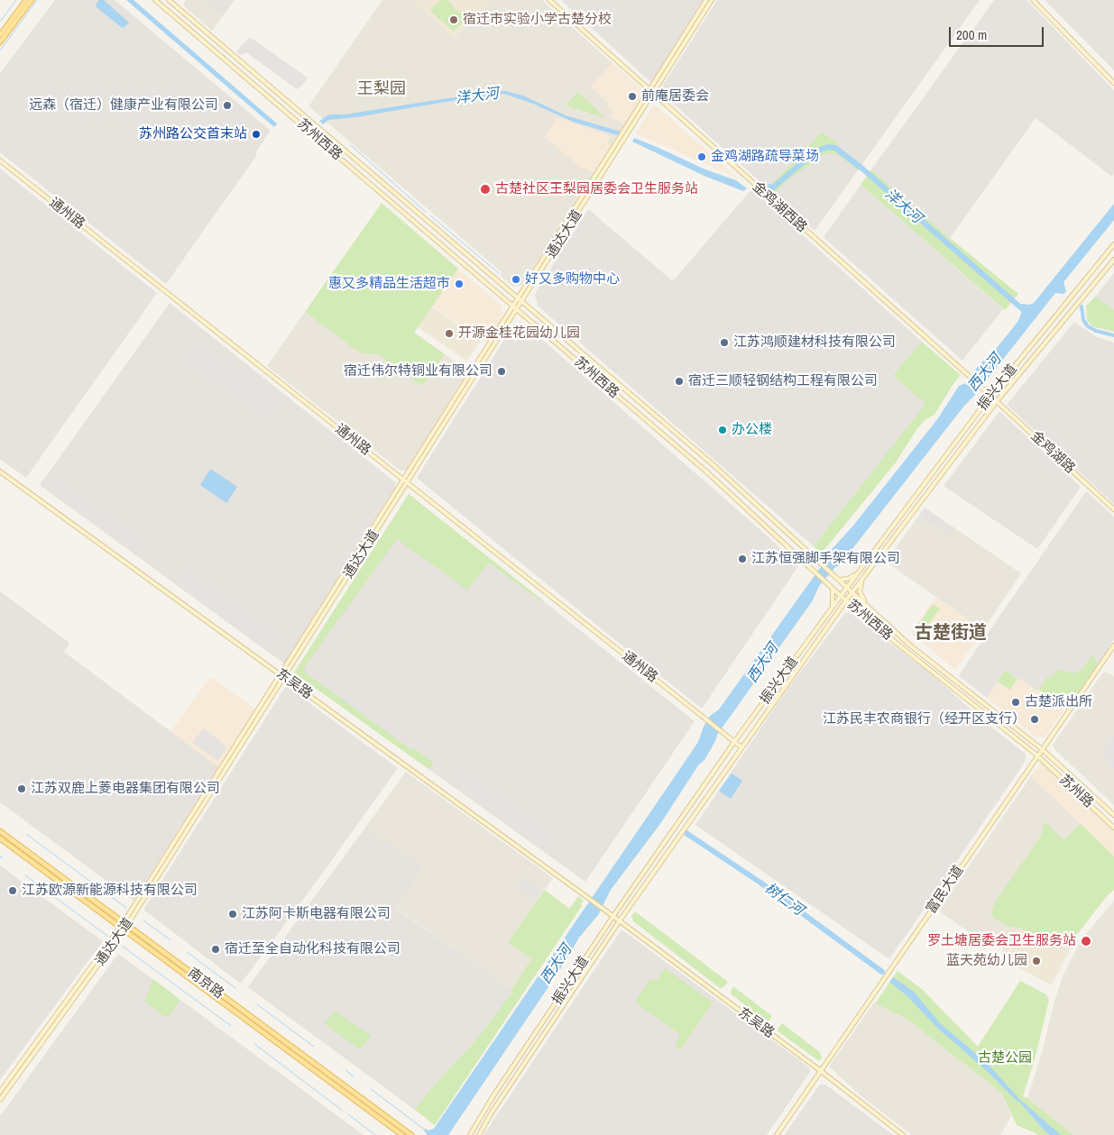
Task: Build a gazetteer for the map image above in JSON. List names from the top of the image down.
{
  "streets": {
    "main road": [
      "苏州西路",
      "金鸡湖西路",
      "通州路",
      "通达大道",
      "振兴大道",
      "金鸡湖路",
      "东吴路",
      "苏州路",
      "富民大道",
      "南京路"
    ]
  },
  "crossings": [
    ["苏州西路", "通达大道"],
    ["苏州西路", "振兴大道"],
    ["苏州西路", "苏州路"],
    ["苏州西路", "富民大道"],
    ["金鸡湖西路", "通达大道"],
    ["金鸡湖西路", "振兴大道"],
    ["金鸡湖西路", "金鸡湖路"],
    ["通州路", "通达大道"],
    ["通州路", "振兴大道"],
    ["通达大道", "东吴路"],
    ["通达大道", "南京路"],
    ["振兴大道", "金鸡湖路"],
    ["振兴大道", "东吴路"],
    ["东吴路", "富民大道"],
    ["苏州路", "富民大道"]
  ],
  "districts": ["王梨园", "古楚街道"],
  "water": ["洋大河", "西大河", "树仁河"],
  "parks": ["古楚公园"],
  "places": [
    "宿迁市实验小学古楚分校",
    "前庵居委会",
    "远森（宿迁）健康产业有限公司",
    "苏州路公交首末站",
    "金鸡湖路疏导菜场",
    "古楚社区王梨园居委会卫生服务站",
    "好又多购物中心",
    "惠又多精品生活超市",
    "开源金桂花园幼儿园",
    "江苏鸿顺建材科技有限公司",
    "宿迁伟尔特铜业有限公司",
    "宿迁三顺轻钢结构工程有限公司",
    "办公楼",
    "江苏恒强脚手架有限公司",
    "古楚派出所",
    "江苏民丰农商银行（经开区支行）",
    "江苏双鹿上菱电器集团有限公司",
    "江苏欧源新能源科技有限公司",
    "江苏阿卡斯电器有限公司",
    "罗土塘居委会卫生服务站",
    "宿迁至全自动化科技有限公司",
    "蓝天苑幼儿园"
  ],
  "scale_bar": "200 m"
}
